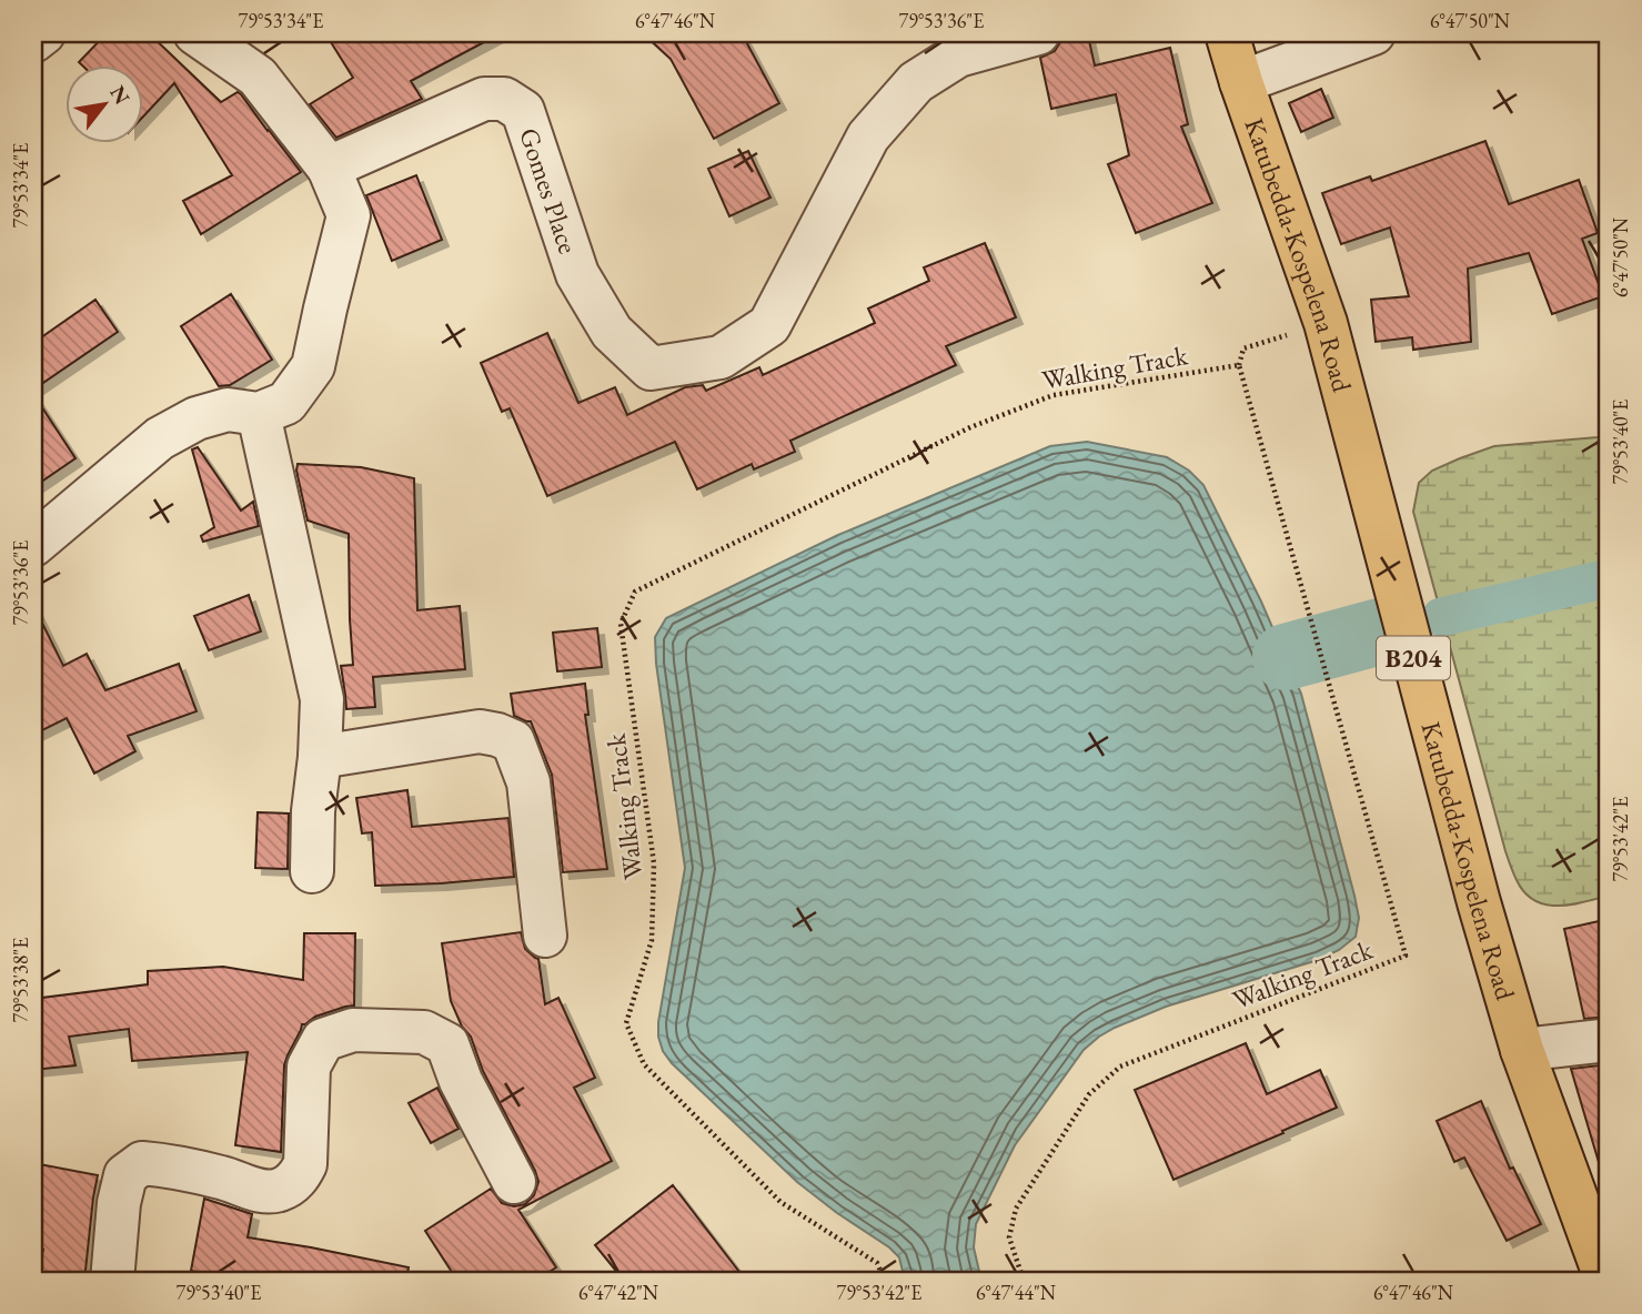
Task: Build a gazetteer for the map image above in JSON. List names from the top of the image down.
{
  "streets": {
    "main road": ["Katubedda-Kospelena Road", "B204"],
    "street": ["Gomes Place"],
    "path": ["Walking Track"]
  },
  "north": "top right",
  "coordinates": [
    "79°53'34\"E",
    "6°47'46\"N",
    "79°53'36\"E",
    "6°47'50\"N",
    "79°53'40\"E",
    "79°53'42\"E",
    "79°53'38\"E",
    "6°47'42\"N",
    "6°47'44\"N"
  ]
}
